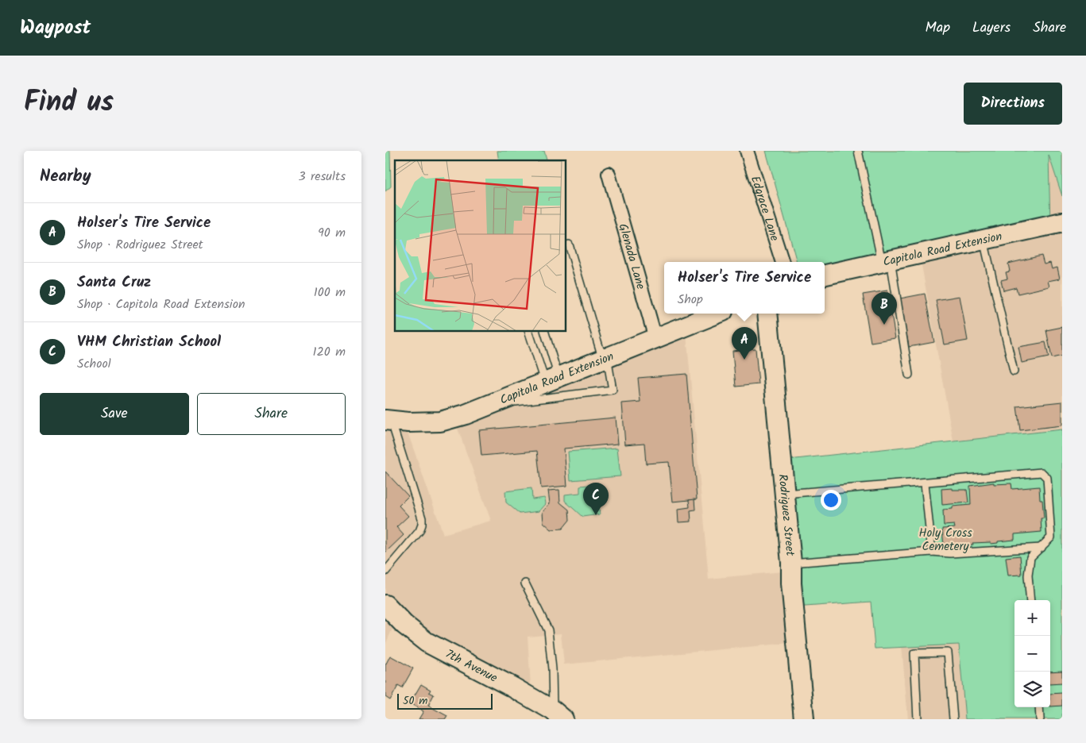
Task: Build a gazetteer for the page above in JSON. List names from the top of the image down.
{
  "streets": {
    "street": [
      "Edgrace Lane",
      "Capitola Road Extension",
      "Glenada Lane",
      "Rodriguez Street",
      "7th Avenue"
    ]
  },
  "crossings": [
    ["Capitola Road Extension", "Glenada Lane"]
  ],
  "parks": ["Holy Cross Cemetery"],
  "scale_bar": "50 m",
  "page": {
    "header": "Waypost",
    "nav": ["Map", "Layers", "Share"],
    "title": "Find us",
    "buttons": [
      "Directions",
      ["Save", "Share"]
    ],
    "heading": ["Nearby", "3 results"],
    "list": [
      {
        "mark": "A",
        "name": "Holser's Tire Service",
        "note": "Shop · Rodriguez Street",
        "value": "90 m"
      },
      {
        "mark": "B",
        "name": "Santa Cruz",
        "note": "Shop · Capitola Road Extension",
        "value": "100 m"
      },
      {
        "mark": "C",
        "name": "VHM Christian School",
        "note": "School",
        "value": "120 m"
      }
    ],
    "popup": ["Holser's Tire Service", "Shop"],
    "pins": ["B", "A", "C"],
    "map_buttons": ["+", "−"],
    "scale": "50 m"
  }
}
